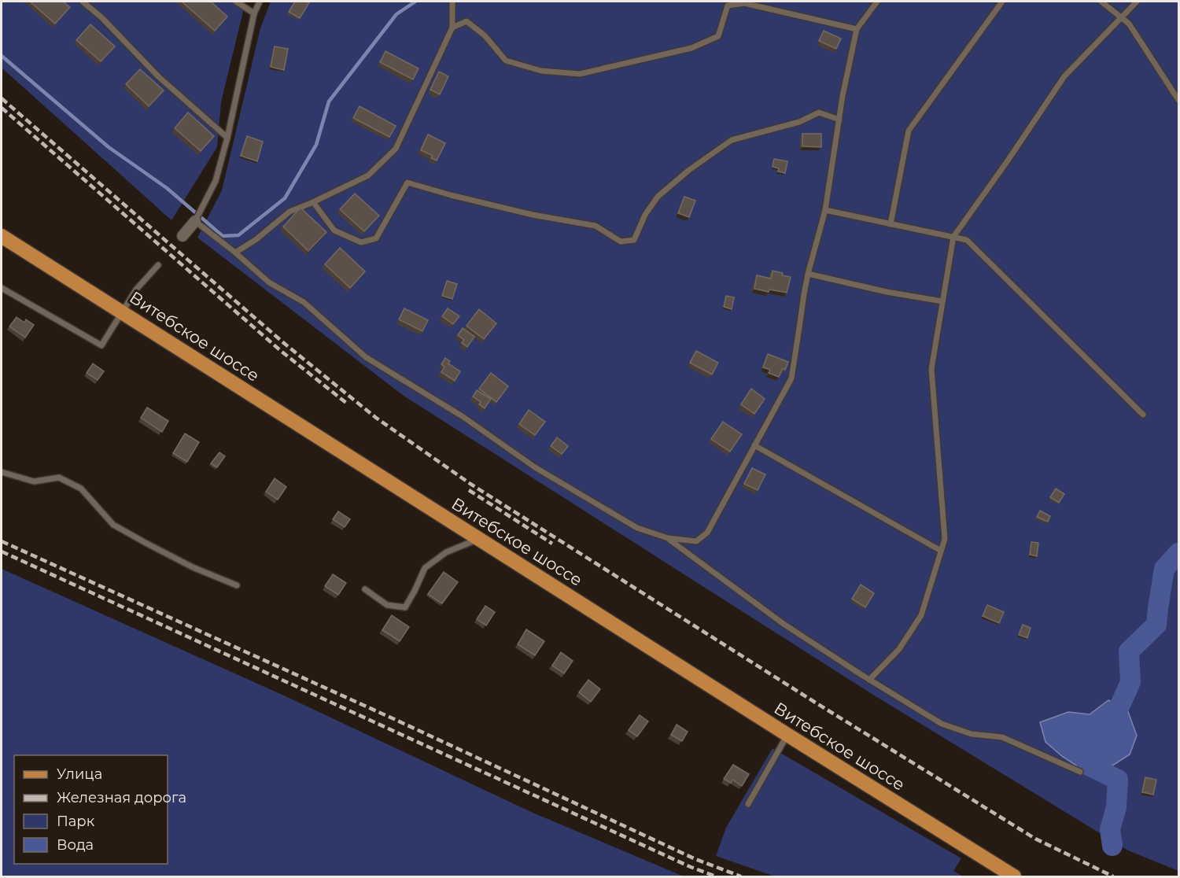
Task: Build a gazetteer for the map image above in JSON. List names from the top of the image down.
{
  "streets": {
    "main road": ["Витебское шоссе"]
  },
  "legend": [
    "Улица",
    "Железная дорога",
    "Парк",
    "Вода"
  ]
}
